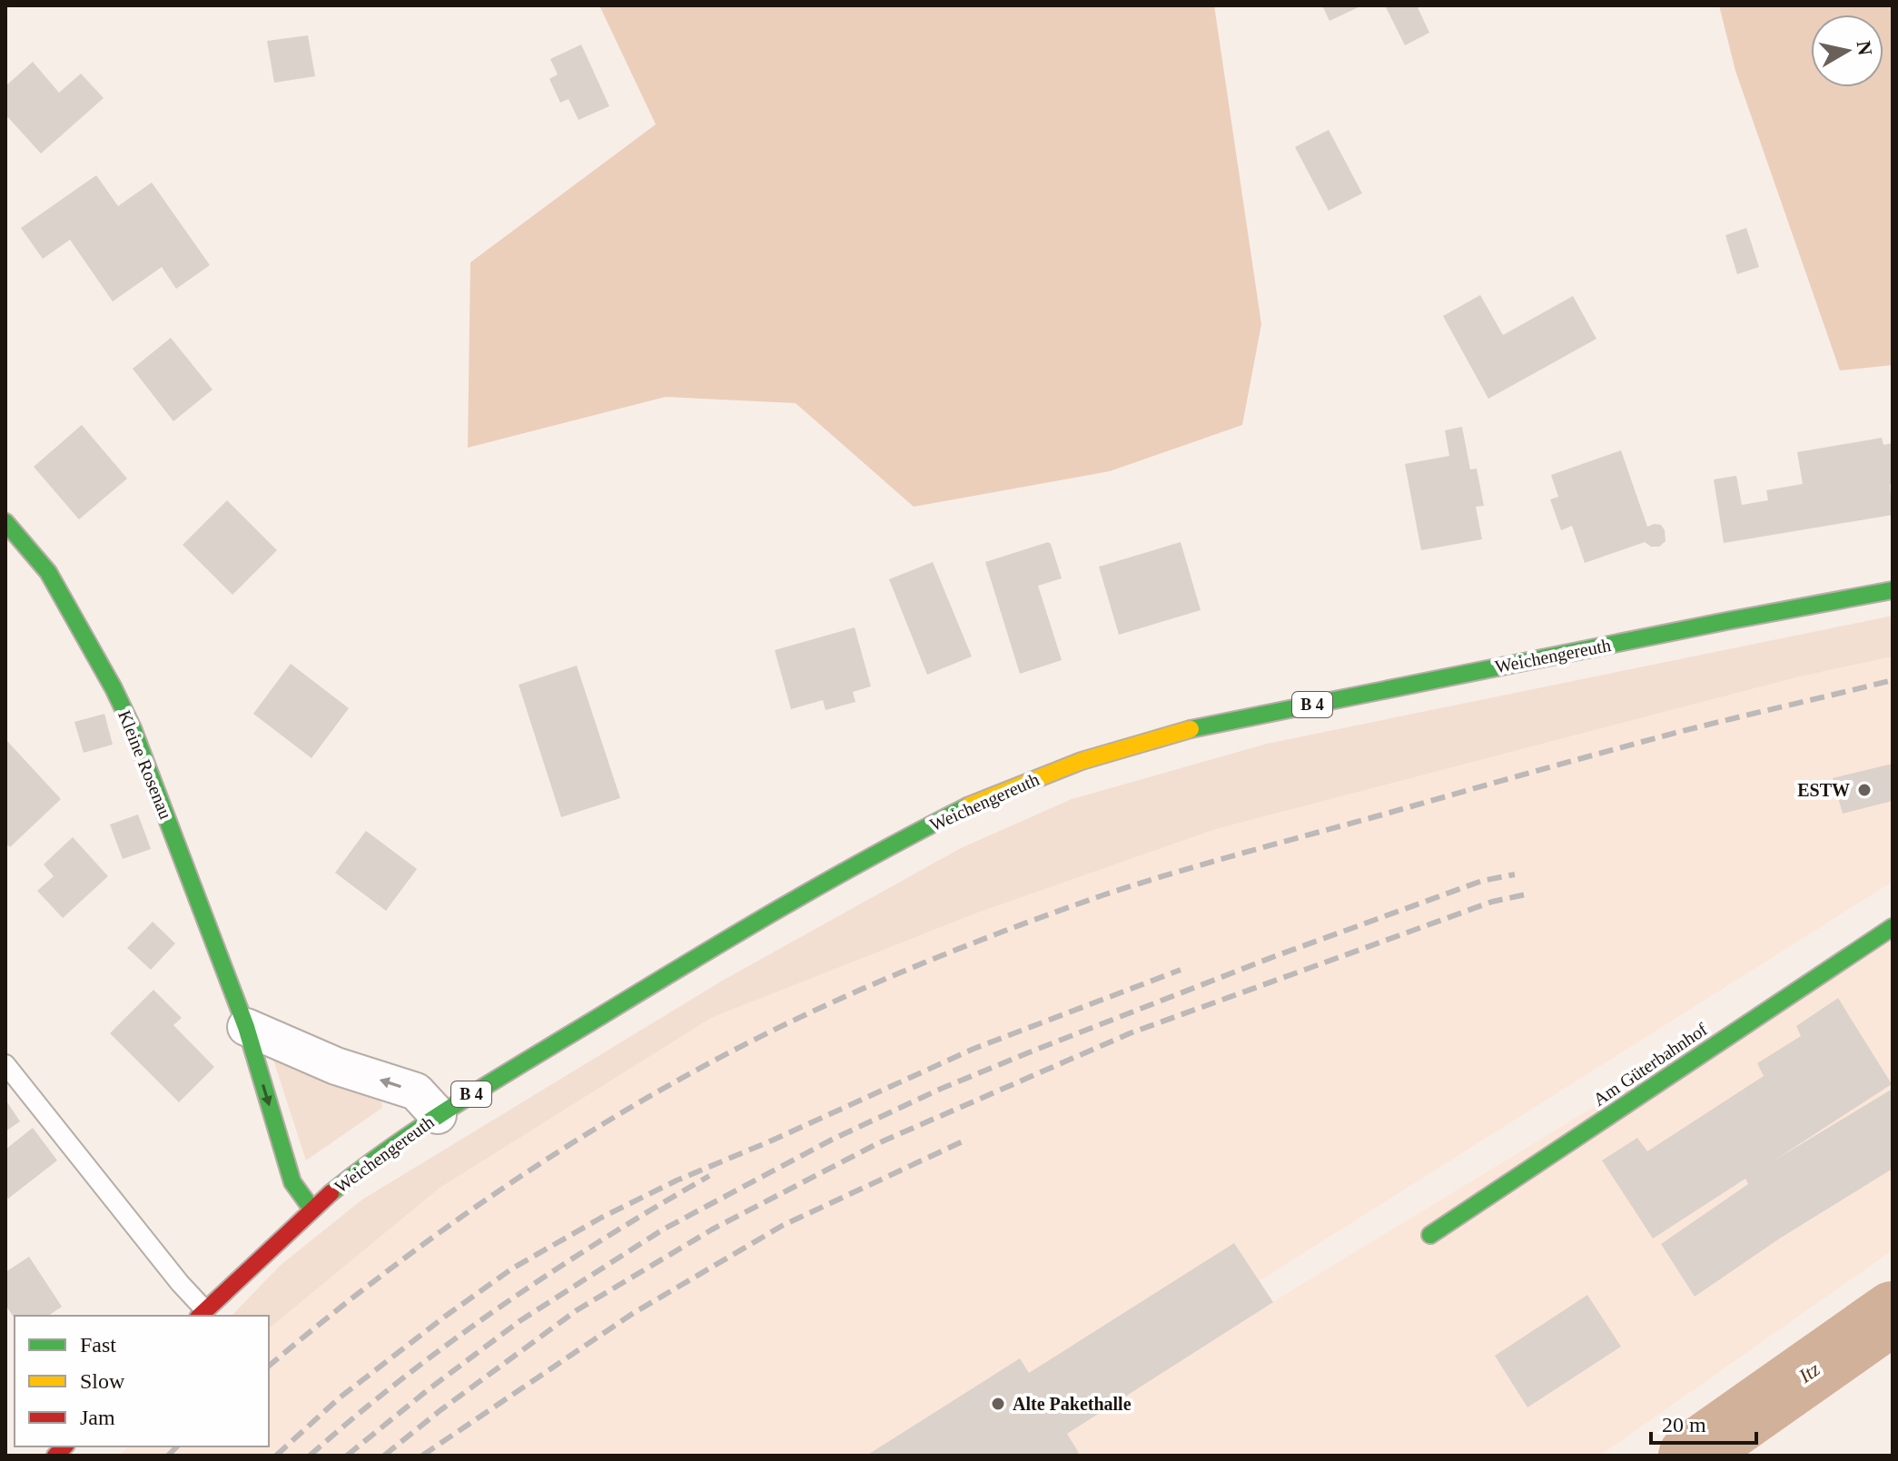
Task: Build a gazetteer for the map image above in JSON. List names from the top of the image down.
{
  "streets": {
    "main road": [
      "Weichengereuth",
      "B 4",
      "Kleine Rosenau",
      "Am Güterbahnhof"
    ]
  },
  "crossings": [
    ["Weichengereuth", "Kleine Rosenau"]
  ],
  "water": ["Itz"],
  "places": ["ESTW", "Alte Pakethalle"],
  "legend": ["Fast", "Slow", "Jam"],
  "scale_bar": "20 m",
  "north": "right"
}
